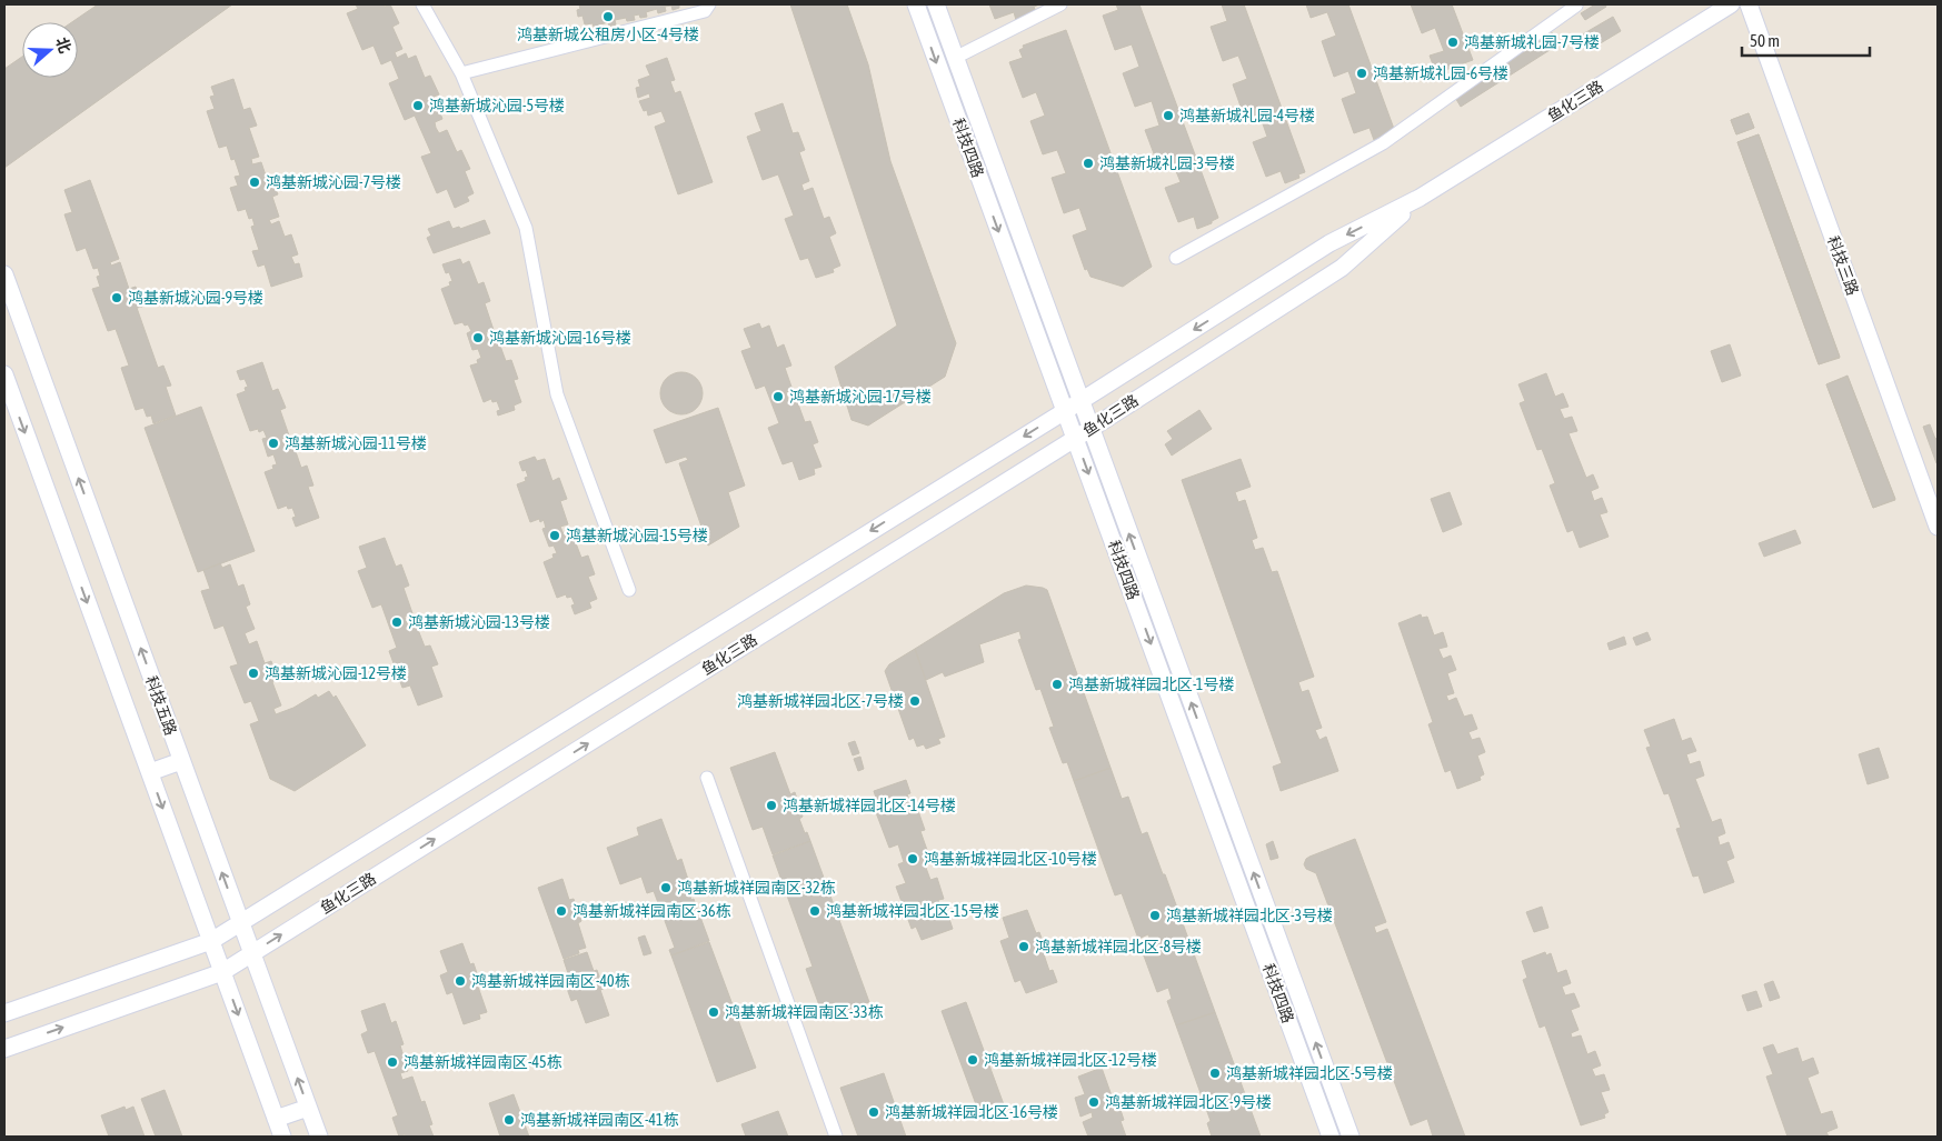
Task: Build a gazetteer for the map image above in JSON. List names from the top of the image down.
{
  "streets": {
    "street": [
      "鱼化三路",
      "科技四路",
      "科技三路",
      "科技五路"
    ]
  },
  "crossings": [
    ["鱼化三路", "科技四路"],
    ["鱼化三路", "科技五路"]
  ],
  "places": [
    "鸿基新城公租房小区-4号楼",
    "鸿基新城礼园-7号楼",
    "鸿基新城礼园-6号楼",
    "鸿基新城沁园-5号楼",
    "鸿基新城礼园-4号楼",
    "鸿基新城礼园-3号楼",
    "鸿基新城沁园-7号楼",
    "鸿基新城沁园-9号楼",
    "鸿基新城沁园-16号楼",
    "鸿基新城沁园-17号楼",
    "鸿基新城沁园-11号楼",
    "鸿基新城沁园-15号楼",
    "鸿基新城沁园-13号楼",
    "鸿基新城沁园-12号楼",
    "鸿基新城祥园北区-1号楼",
    "鸿基新城祥园北区-7号楼",
    "鸿基新城祥园北区-14号楼",
    "鸿基新城祥园北区-10号楼",
    "鸿基新城祥园南区-32栋",
    "鸿基新城祥园南区-36栋",
    "鸿基新城祥园北区-15号楼",
    "鸿基新城祥园北区-3号楼",
    "鸿基新城祥园北区-8号楼",
    "鸿基新城祥园南区-40栋",
    "鸿基新城祥园南区-33栋",
    "鸿基新城祥园北区-12号楼",
    "鸿基新城祥园南区-45栋",
    "鸿基新城祥园北区-5号楼",
    "鸿基新城祥园北区-9号楼",
    "鸿基新城祥园北区-16号楼",
    "鸿基新城祥园南区-41栋"
  ],
  "scale_bar": "50 m",
  "north": "right"
}
